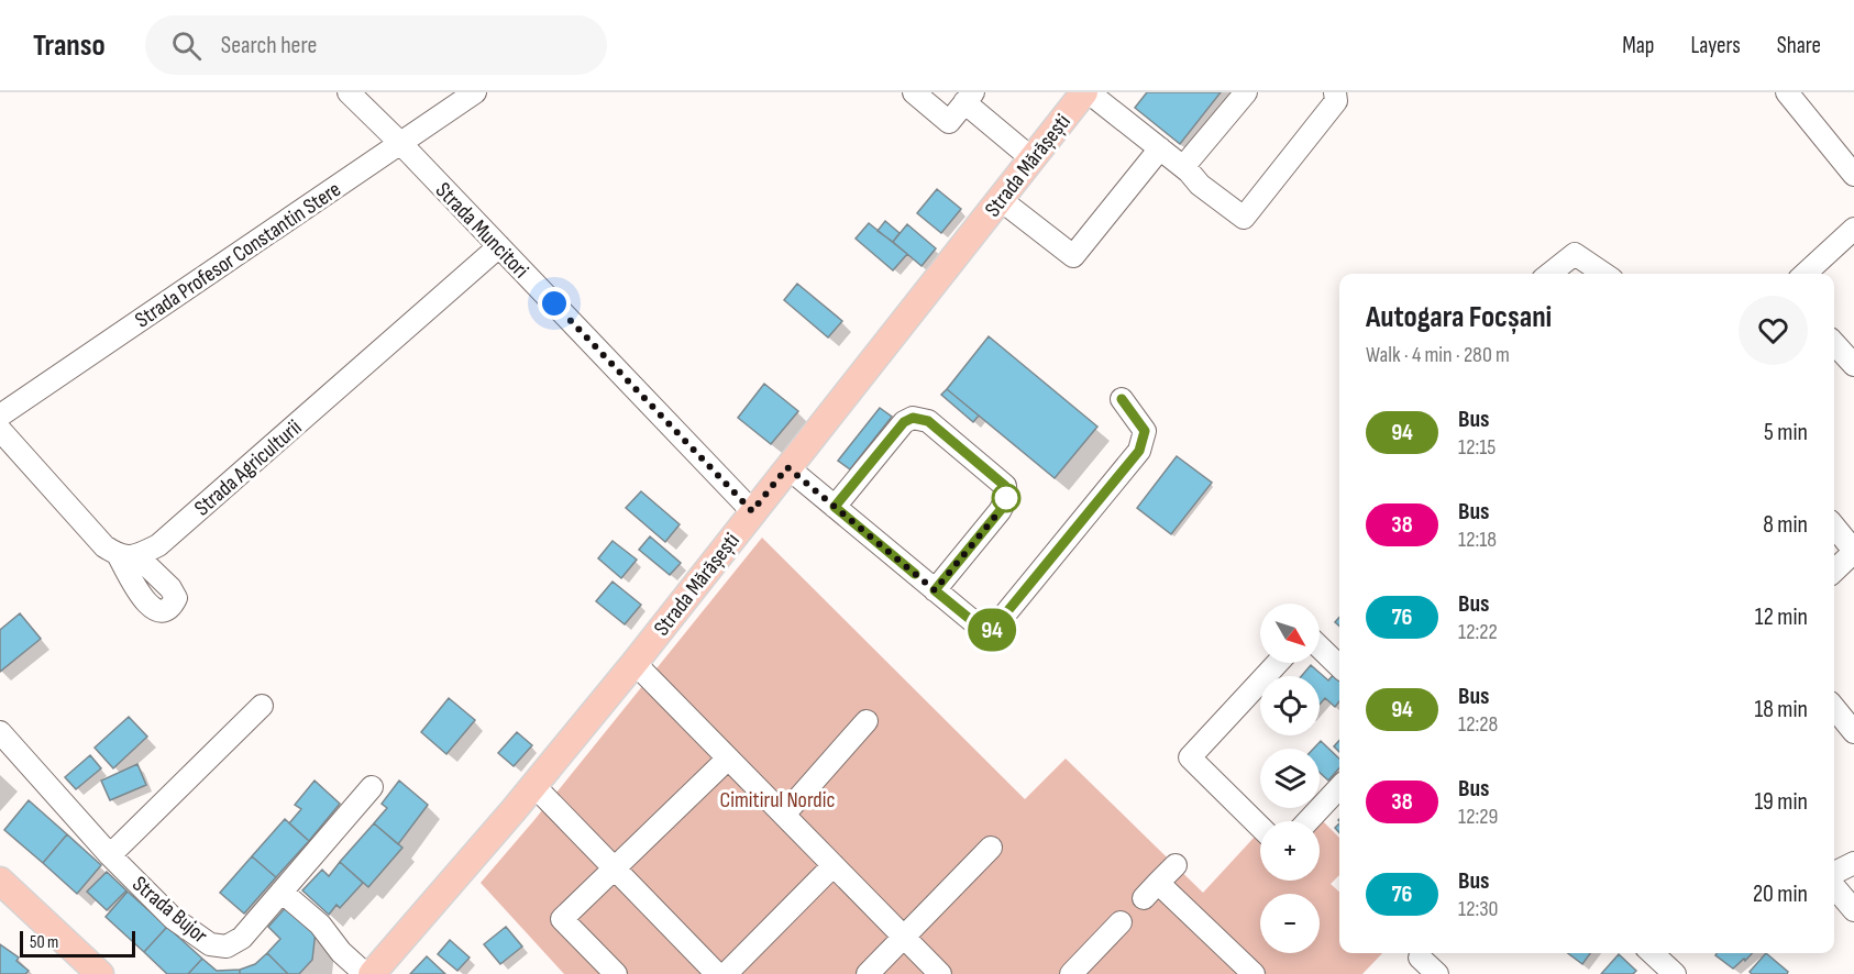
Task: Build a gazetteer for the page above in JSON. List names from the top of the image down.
{
  "streets": {
    "main road": ["Strada Mărășești"],
    "street": [
      "Strada Muncitori",
      "Strada Profesor Constantin Stere",
      "Strada Agriculturii",
      "Strada Bujor"
    ]
  },
  "crossings": [
    ["Strada Mărășești", "Strada Muncitori"],
    ["Strada Muncitori", "Strada Profesor Constantin Stere"],
    ["Strada Muncitori", "Strada Agriculturii"]
  ],
  "parks": ["Cimitirul Nordic"],
  "lines": ["bus line 94"],
  "scale_bar": "50 m",
  "north": "bottom right",
  "page": {
    "header": "Transo",
    "search": "Search here",
    "nav": ["Map", "Layers", "Share"],
    "on_map": "94",
    "heading": ["Autogara Focșani", "Walk · 4 min · 280 m"],
    "list": [
      {
        "mark": "94",
        "name": "Bus",
        "note": "12:15",
        "value": "5 min"
      },
      {
        "mark": "38",
        "name": "Bus",
        "note": "12:18",
        "value": "8 min"
      },
      {
        "mark": "76",
        "name": "Bus",
        "note": "12:22",
        "value": "12 min"
      },
      {
        "mark": "94",
        "name": "Bus",
        "note": "12:28",
        "value": "18 min"
      },
      {
        "mark": "38",
        "name": "Bus",
        "note": "12:29",
        "value": "19 min"
      },
      {
        "mark": "76",
        "name": "Bus",
        "note": "12:30",
        "value": "20 min"
      }
    ],
    "map_buttons": ["+", "−"],
    "scale": "50 m"
  }
}
